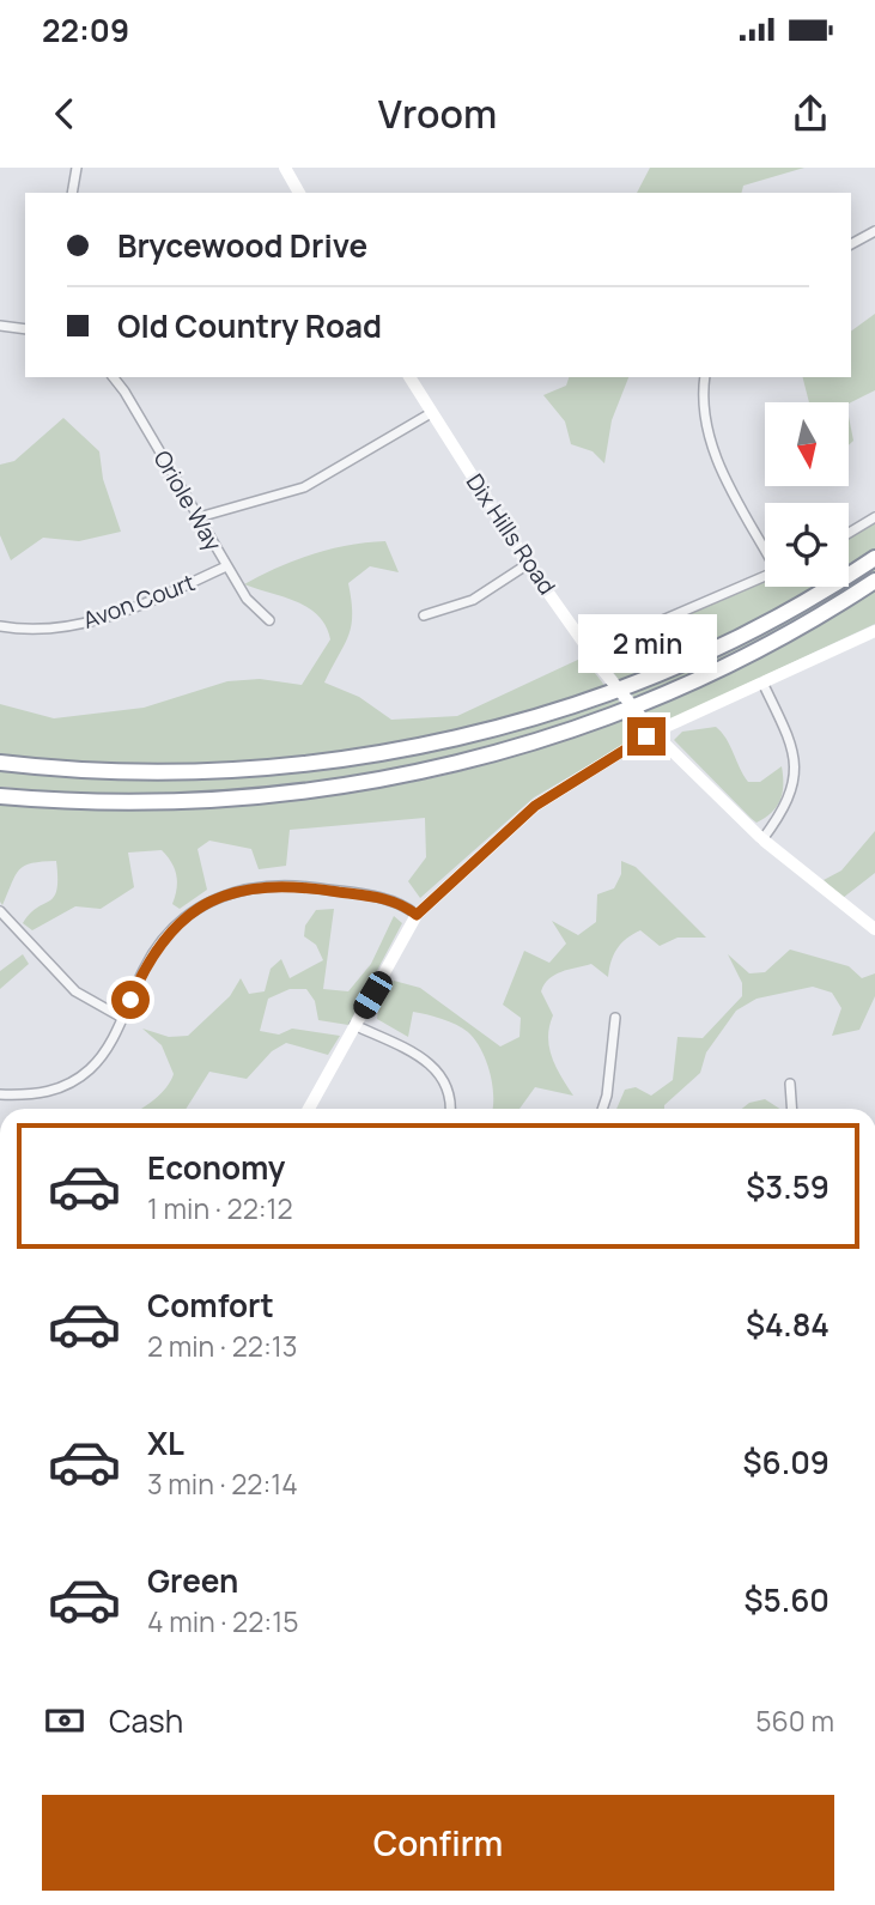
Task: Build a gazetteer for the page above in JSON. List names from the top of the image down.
{
  "streets": {
    "street": ["Oriole Way", "Dix Hills Road", "Avon Court"]
  },
  "crossings": [
    ["Oriole Way", "Avon Court"]
  ],
  "north": "bottom",
  "page": {
    "status": "22:09",
    "header": "Vroom",
    "banner": ["Brycewood Drive", "Old Country Road"],
    "bubble": "2 min",
    "list": [
      {
        "name": "Economy",
        "note": "1 min · 22:12",
        "value": "$3.59"
      },
      {
        "name": "Comfort",
        "note": "2 min · 22:13",
        "value": "$4.84"
      },
      {
        "name": "XL",
        "note": "3 min · 22:14",
        "value": "$6.09"
      },
      {
        "name": "Green",
        "note": "4 min · 22:15",
        "value": "$5.60"
      }
    ],
    "pay": ["Cash", "560 m"],
    "buttons": "Confirm"
  }
}
